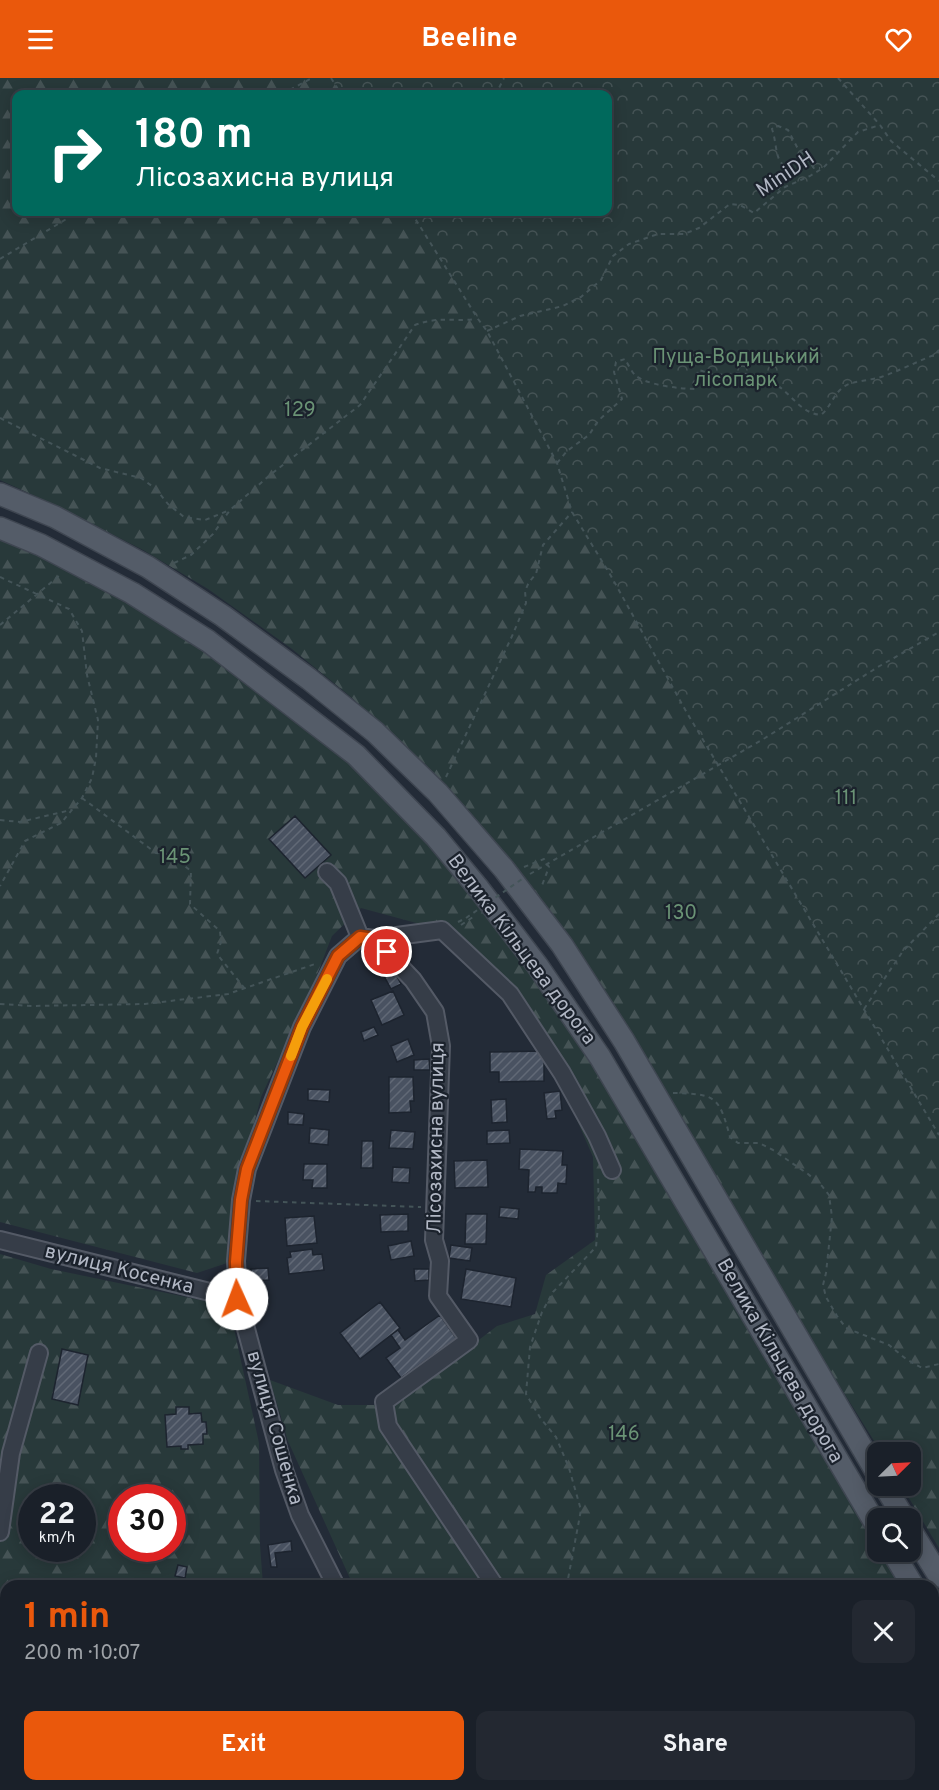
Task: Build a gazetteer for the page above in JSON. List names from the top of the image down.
{
  "streets": {
    "main road": ["Велика Кільцева дорога"],
    "street": ["Лісозахисна вулиця", "вулиця Косенка", "вулиця Сошенка"],
    "path": ["MiniDH"]
  },
  "crossings": [
    ["вулиця Косенка", "вулиця Сошенка"]
  ],
  "parks": [
    "Пуща-Водицький лісопарк",
    "129",
    "111",
    "145",
    "130",
    "146"
  ],
  "north": "top right",
  "page": {
    "header": "Beeline",
    "turn": ["180 m", "Лісозахисна вулиця"],
    "speed": "22 km/h",
    "limit": "30",
    "heading": ["1 min", "200 m · 10:07"],
    "buttons": ["Exit", "Share"]
  }
}
